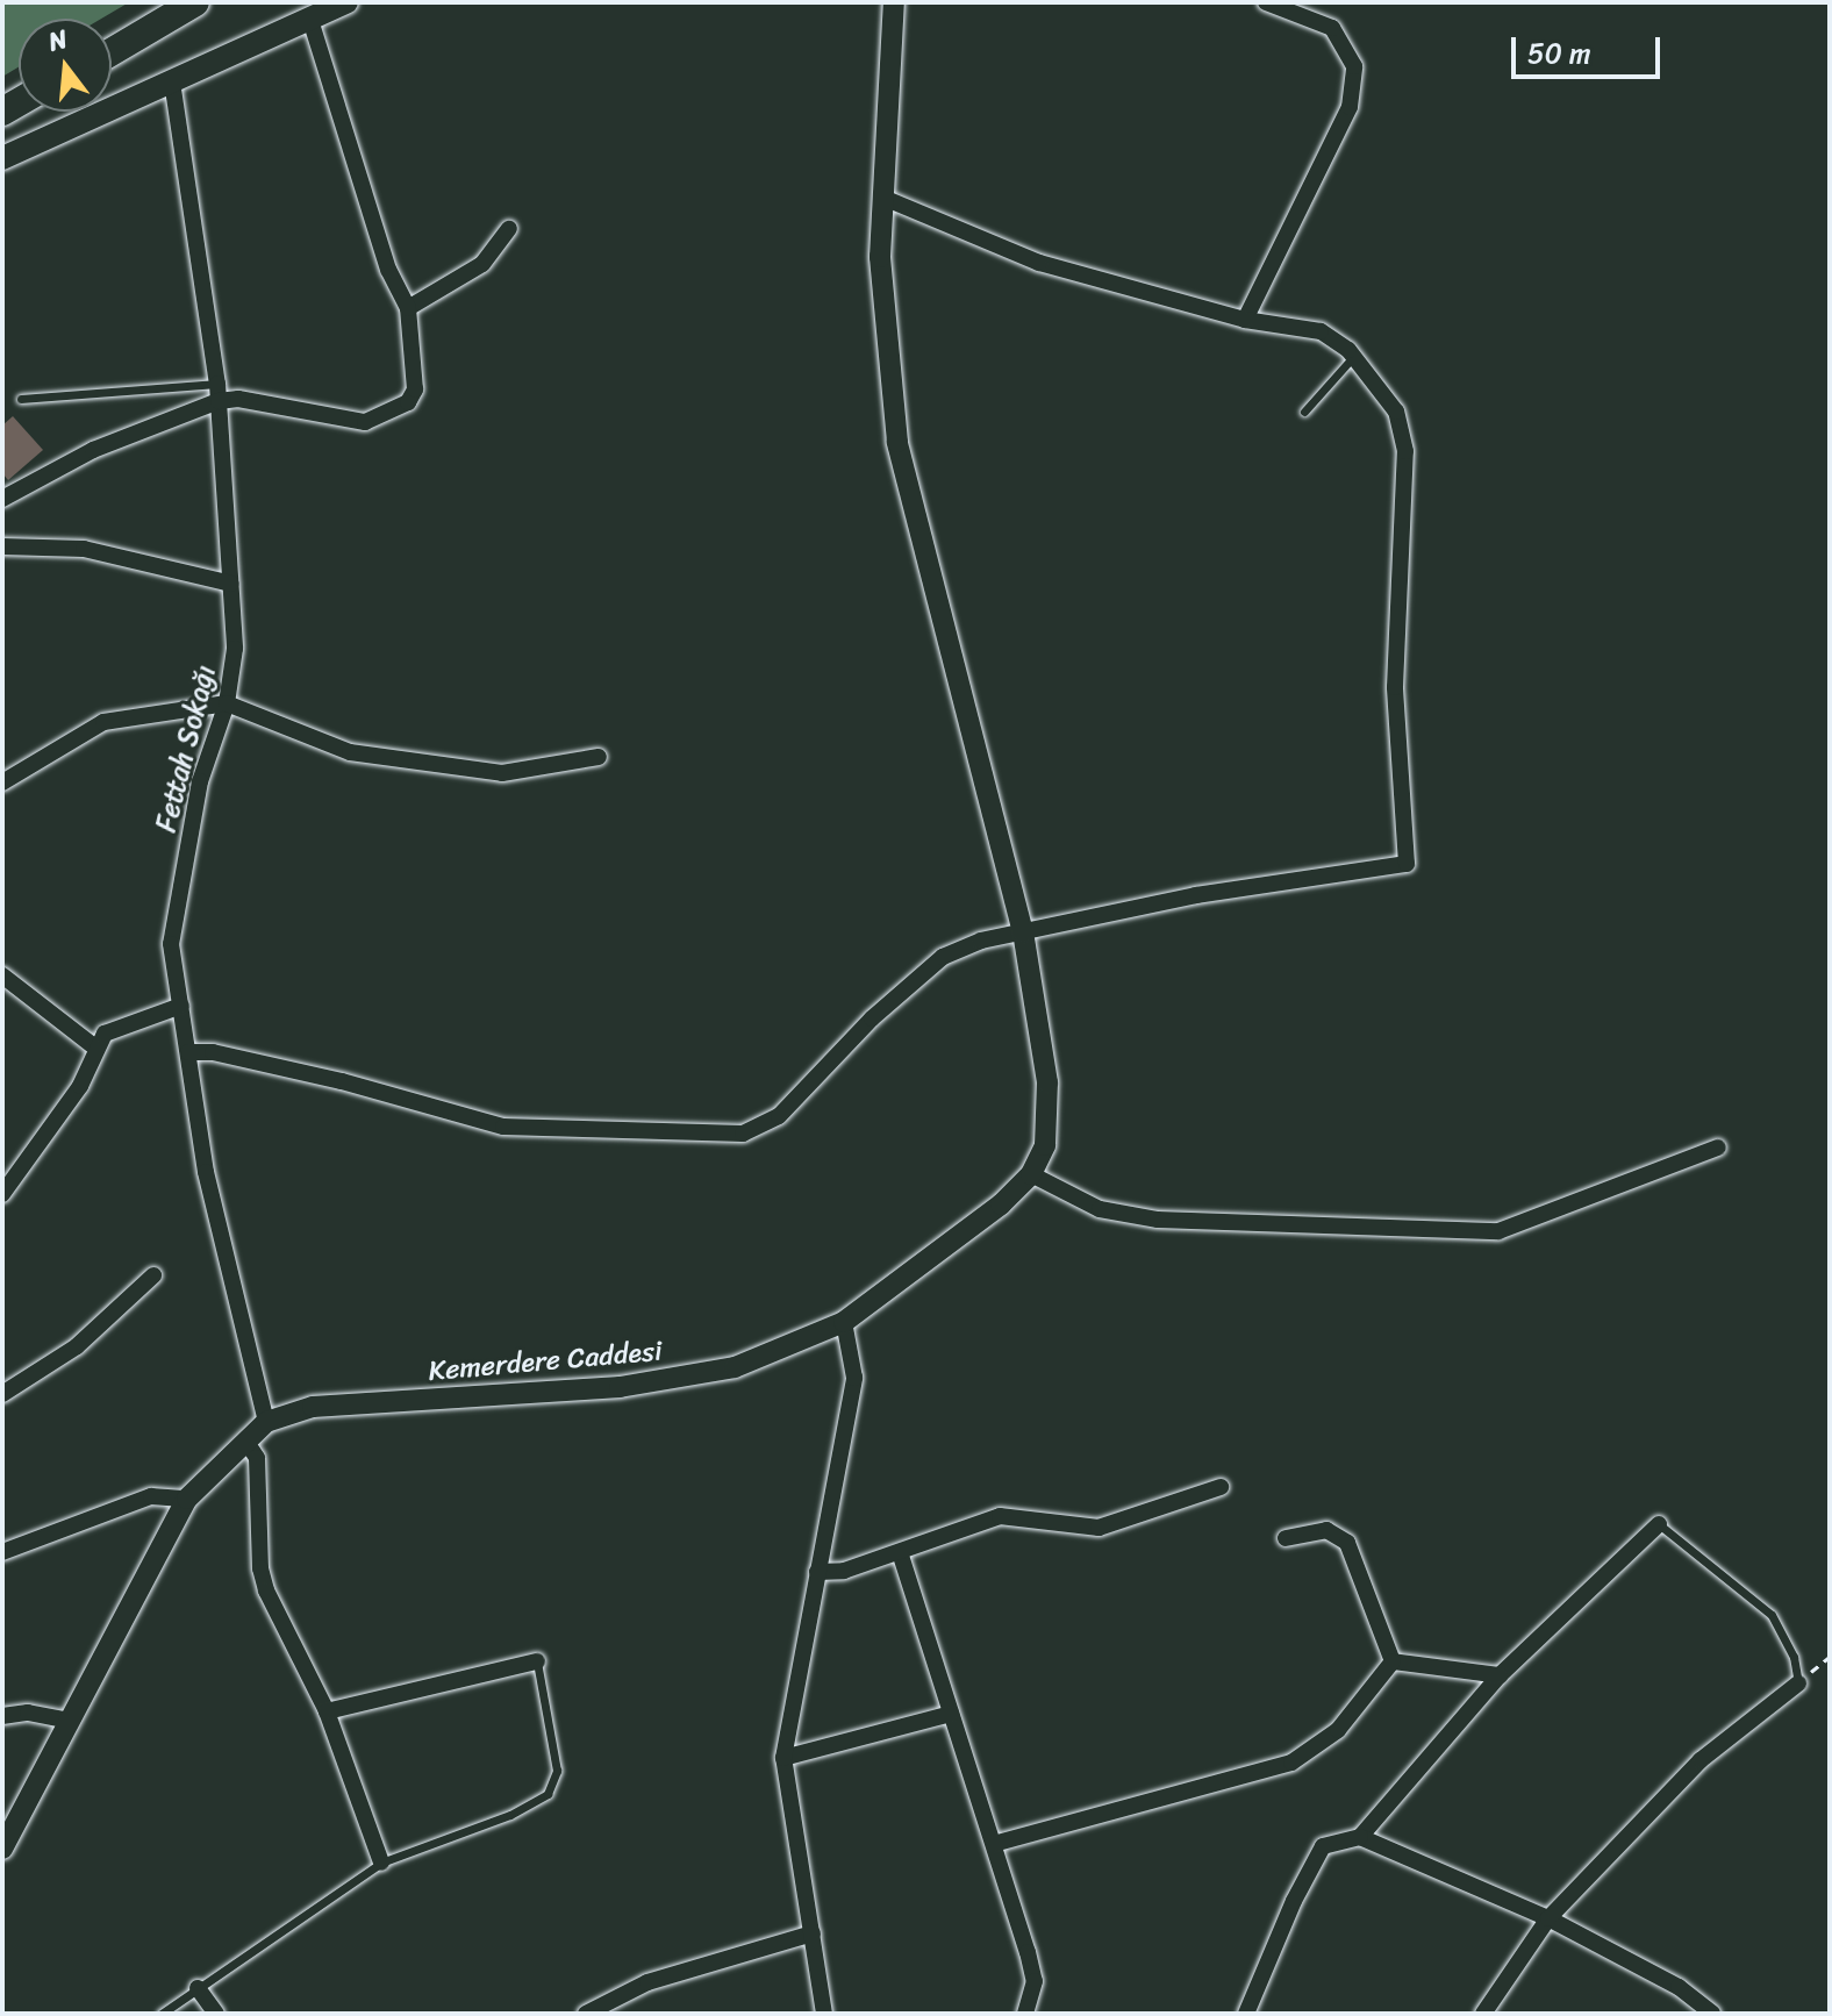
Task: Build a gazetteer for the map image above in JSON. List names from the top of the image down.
{
  "streets": {
    "street": ["Fettah Sokağı", "Kemerdere Caddesi"]
  },
  "crossings": [
    ["Fettah Sokağı", "Kemerdere Caddesi"]
  ],
  "scale_bar": "50 m",
  "north": "top"
}
